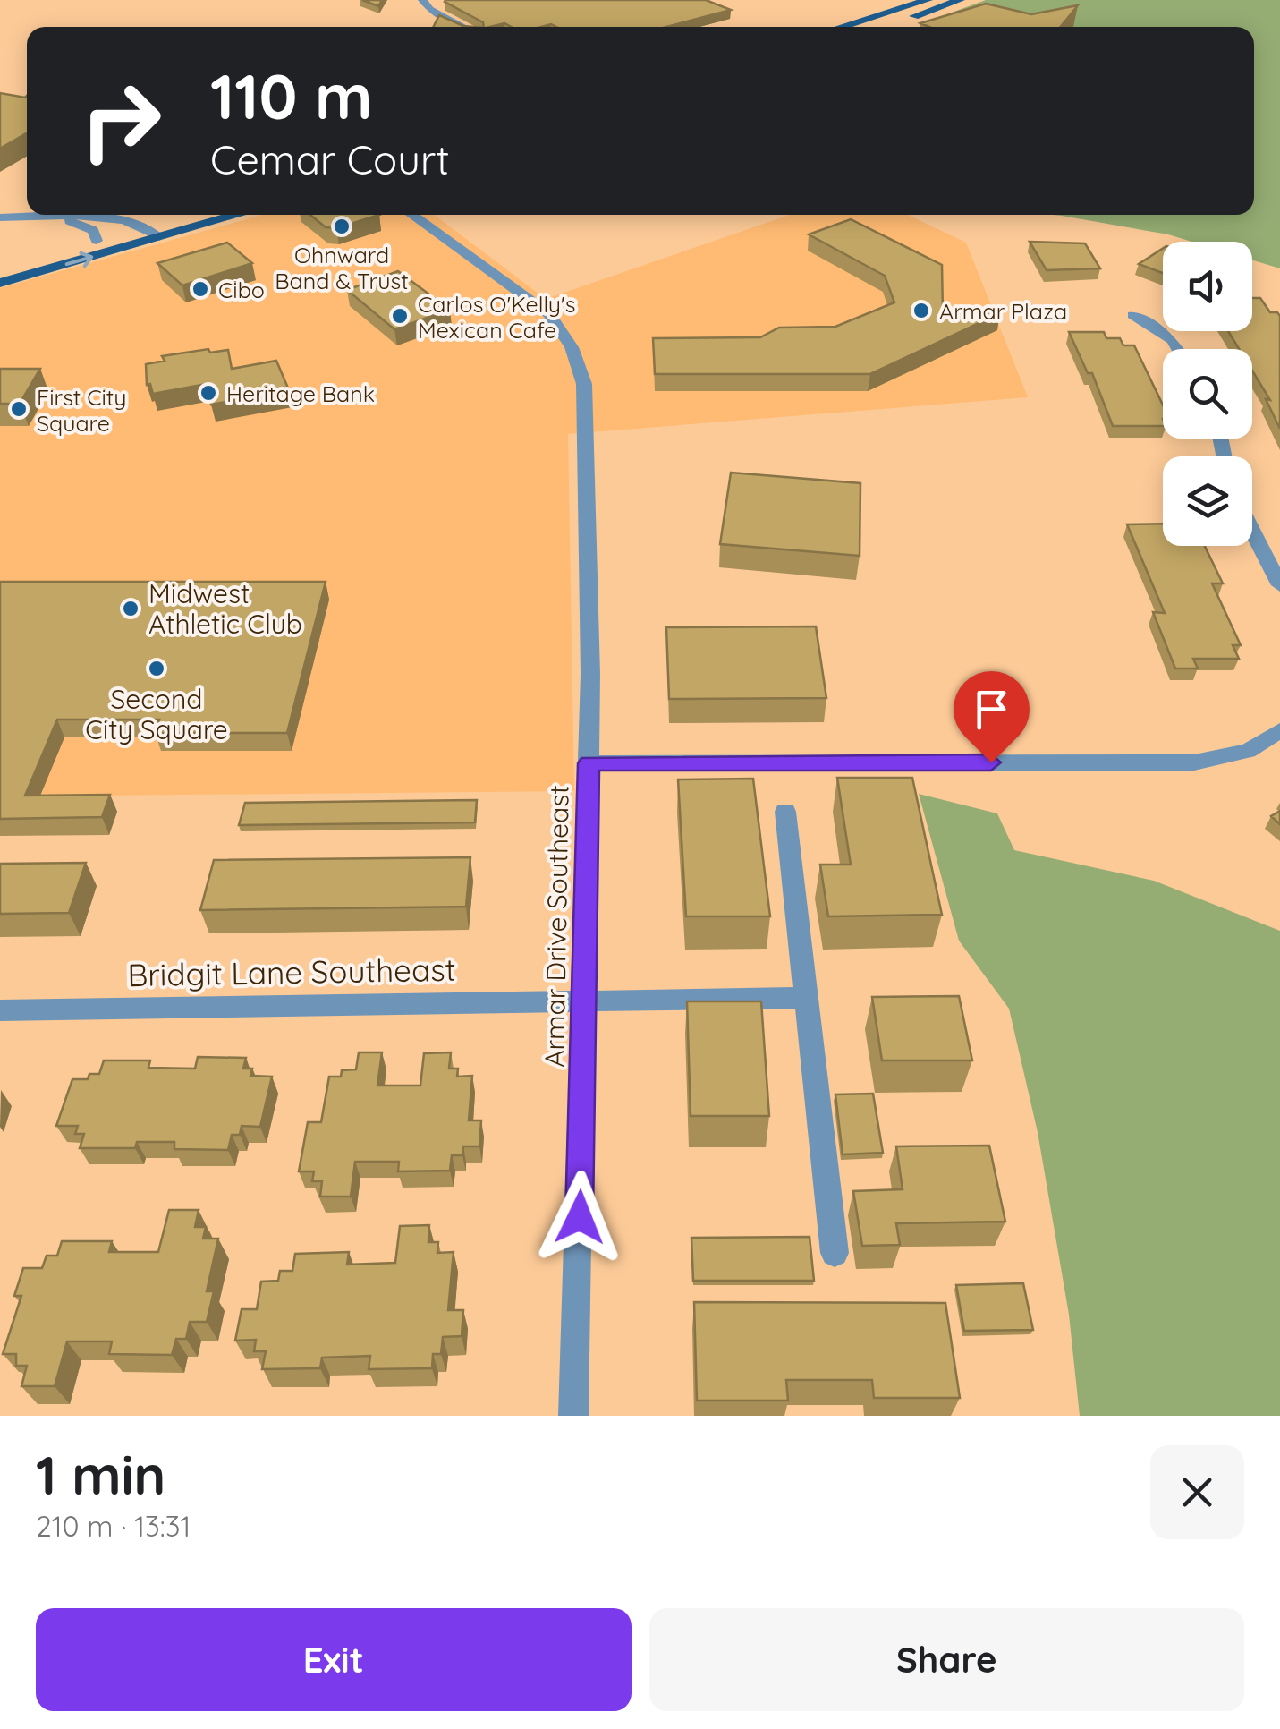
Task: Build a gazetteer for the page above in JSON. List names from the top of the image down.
{
  "streets": {
    "street": ["Armar Drive Southeast", "Bridgit Lane Southeast"]
  },
  "crossings": [
    ["Armar Drive Southeast", "Bridgit Lane Southeast"]
  ],
  "places": [
    "Ohnward Band & Trust",
    "Cibo",
    "Armar Plaza",
    "Carlos O'Kelly's Mexican Cafe",
    "Heritage Bank",
    "First City Square",
    "Midwest Athletic Club",
    "Second City Square"
  ],
  "page": {
    "turn": ["110 m", "Cemar Court"],
    "heading": ["1 min", "210 m · 13:31"],
    "buttons": ["Exit", "Share"]
  }
}
